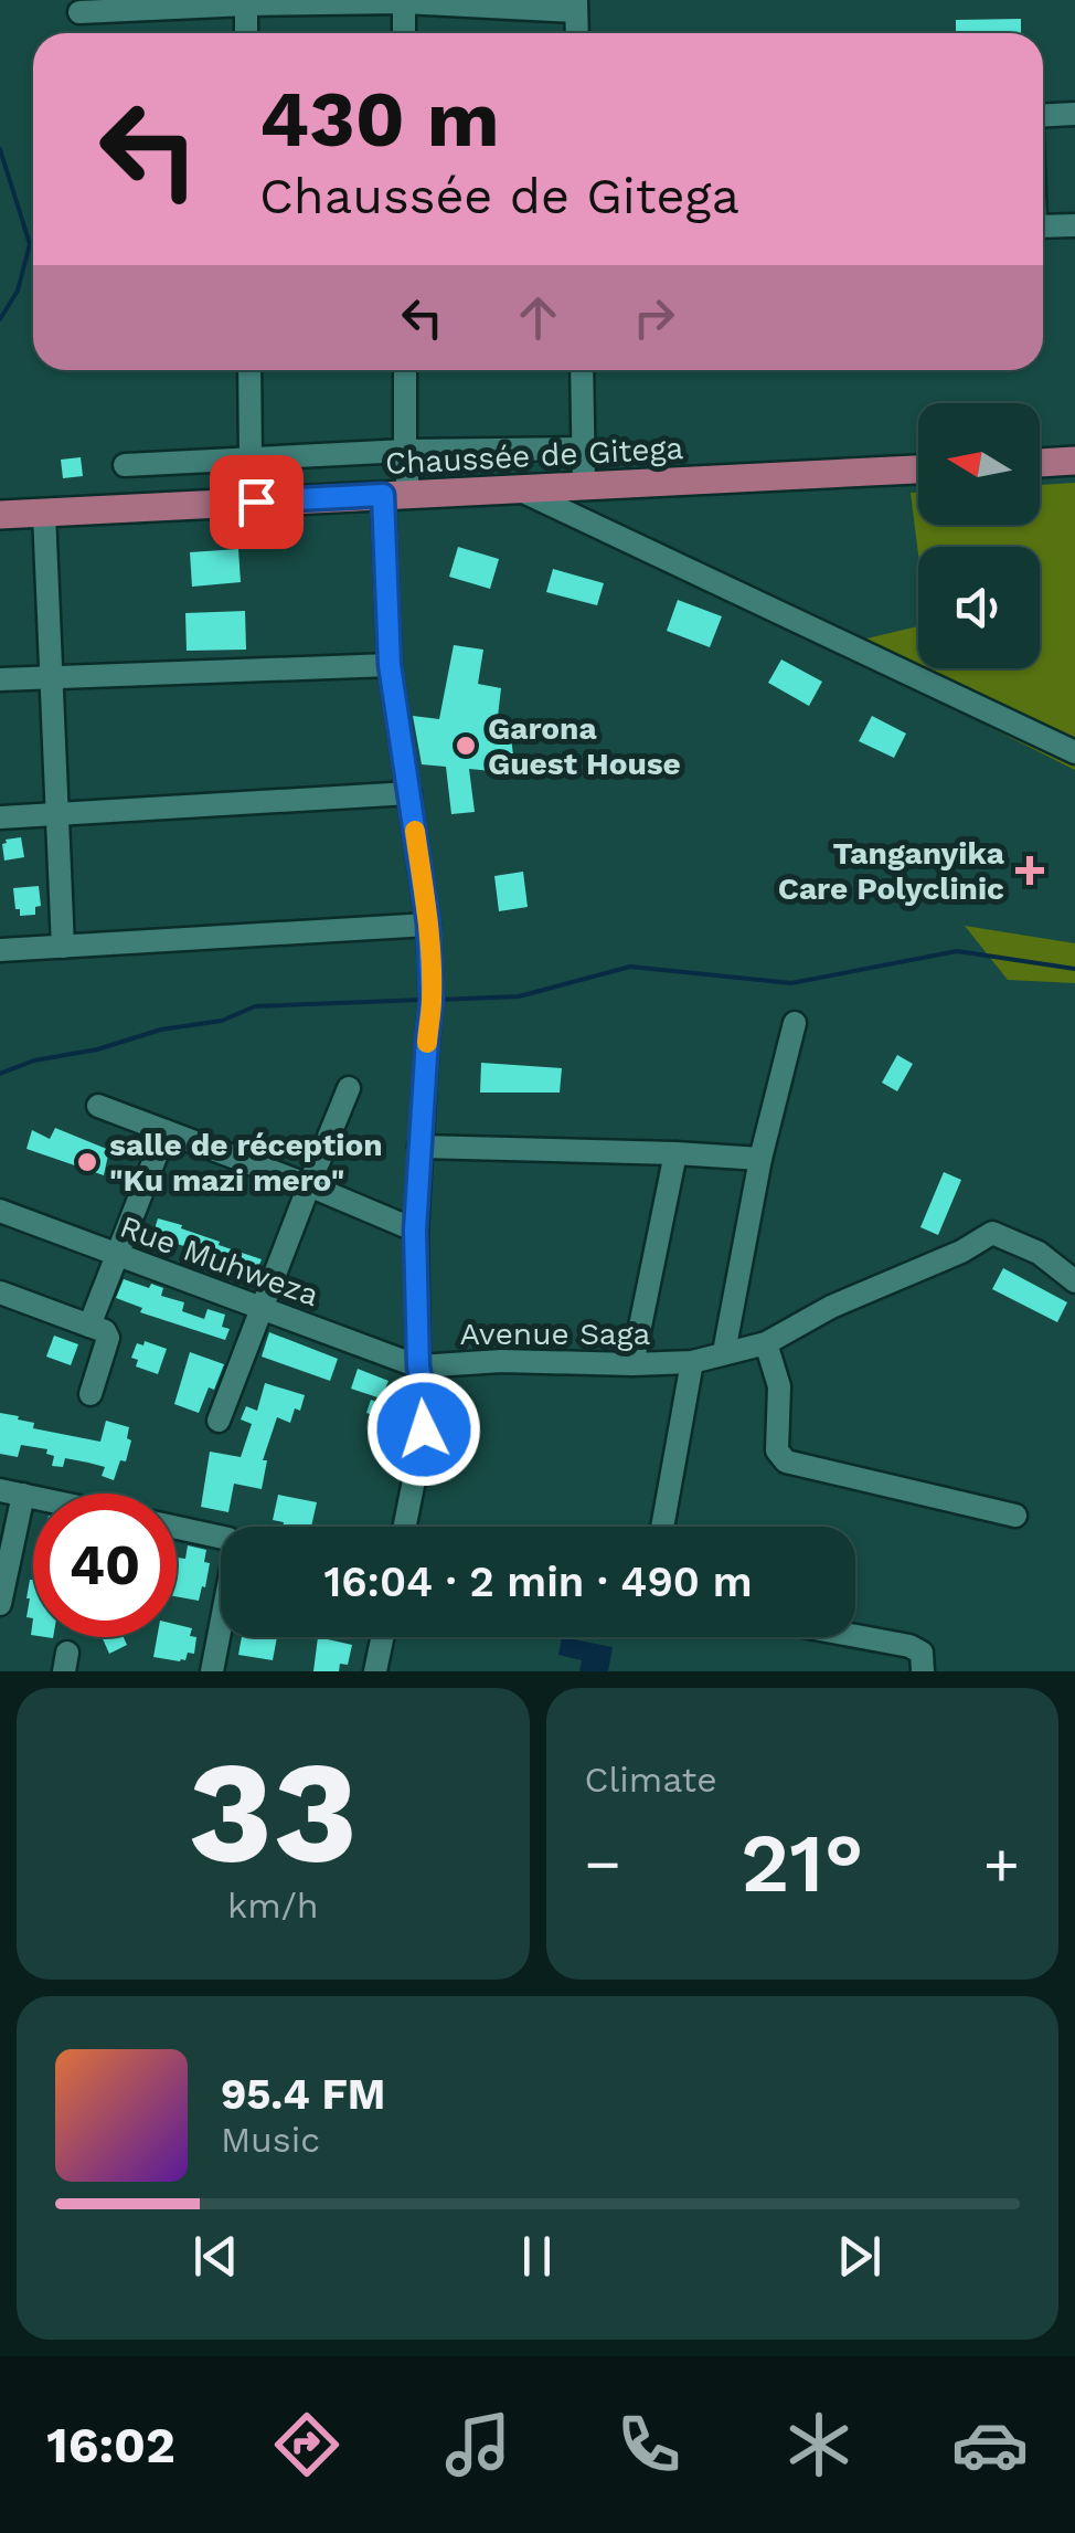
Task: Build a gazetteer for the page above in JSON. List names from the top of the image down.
{
  "streets": {
    "main road": ["Chaussée de Gitega"],
    "street": ["Rue Muhweza", "Avenue Saga"]
  },
  "crossings": [
    ["Rue Muhweza", "Avenue Saga"]
  ],
  "places": {
    "other": ["Garona Guest House", "salle de réception \"Ku mazi mero\""],
    "health": ["Tanganyika Care Polyclinic"]
  },
  "north": "left",
  "page": {
    "turn": ["430 m", "Chaussée de Gitega"],
    "limit": "40",
    "trip": "16:04 · 2 min · 490 m",
    "tile": [
      ["33", "km/h"],
      "Climate"
    ],
    "heat": ["−", "21°", "+"],
    "song": ["95.4 FM", "Music"],
    "tabs": "16:02"
  }
}
